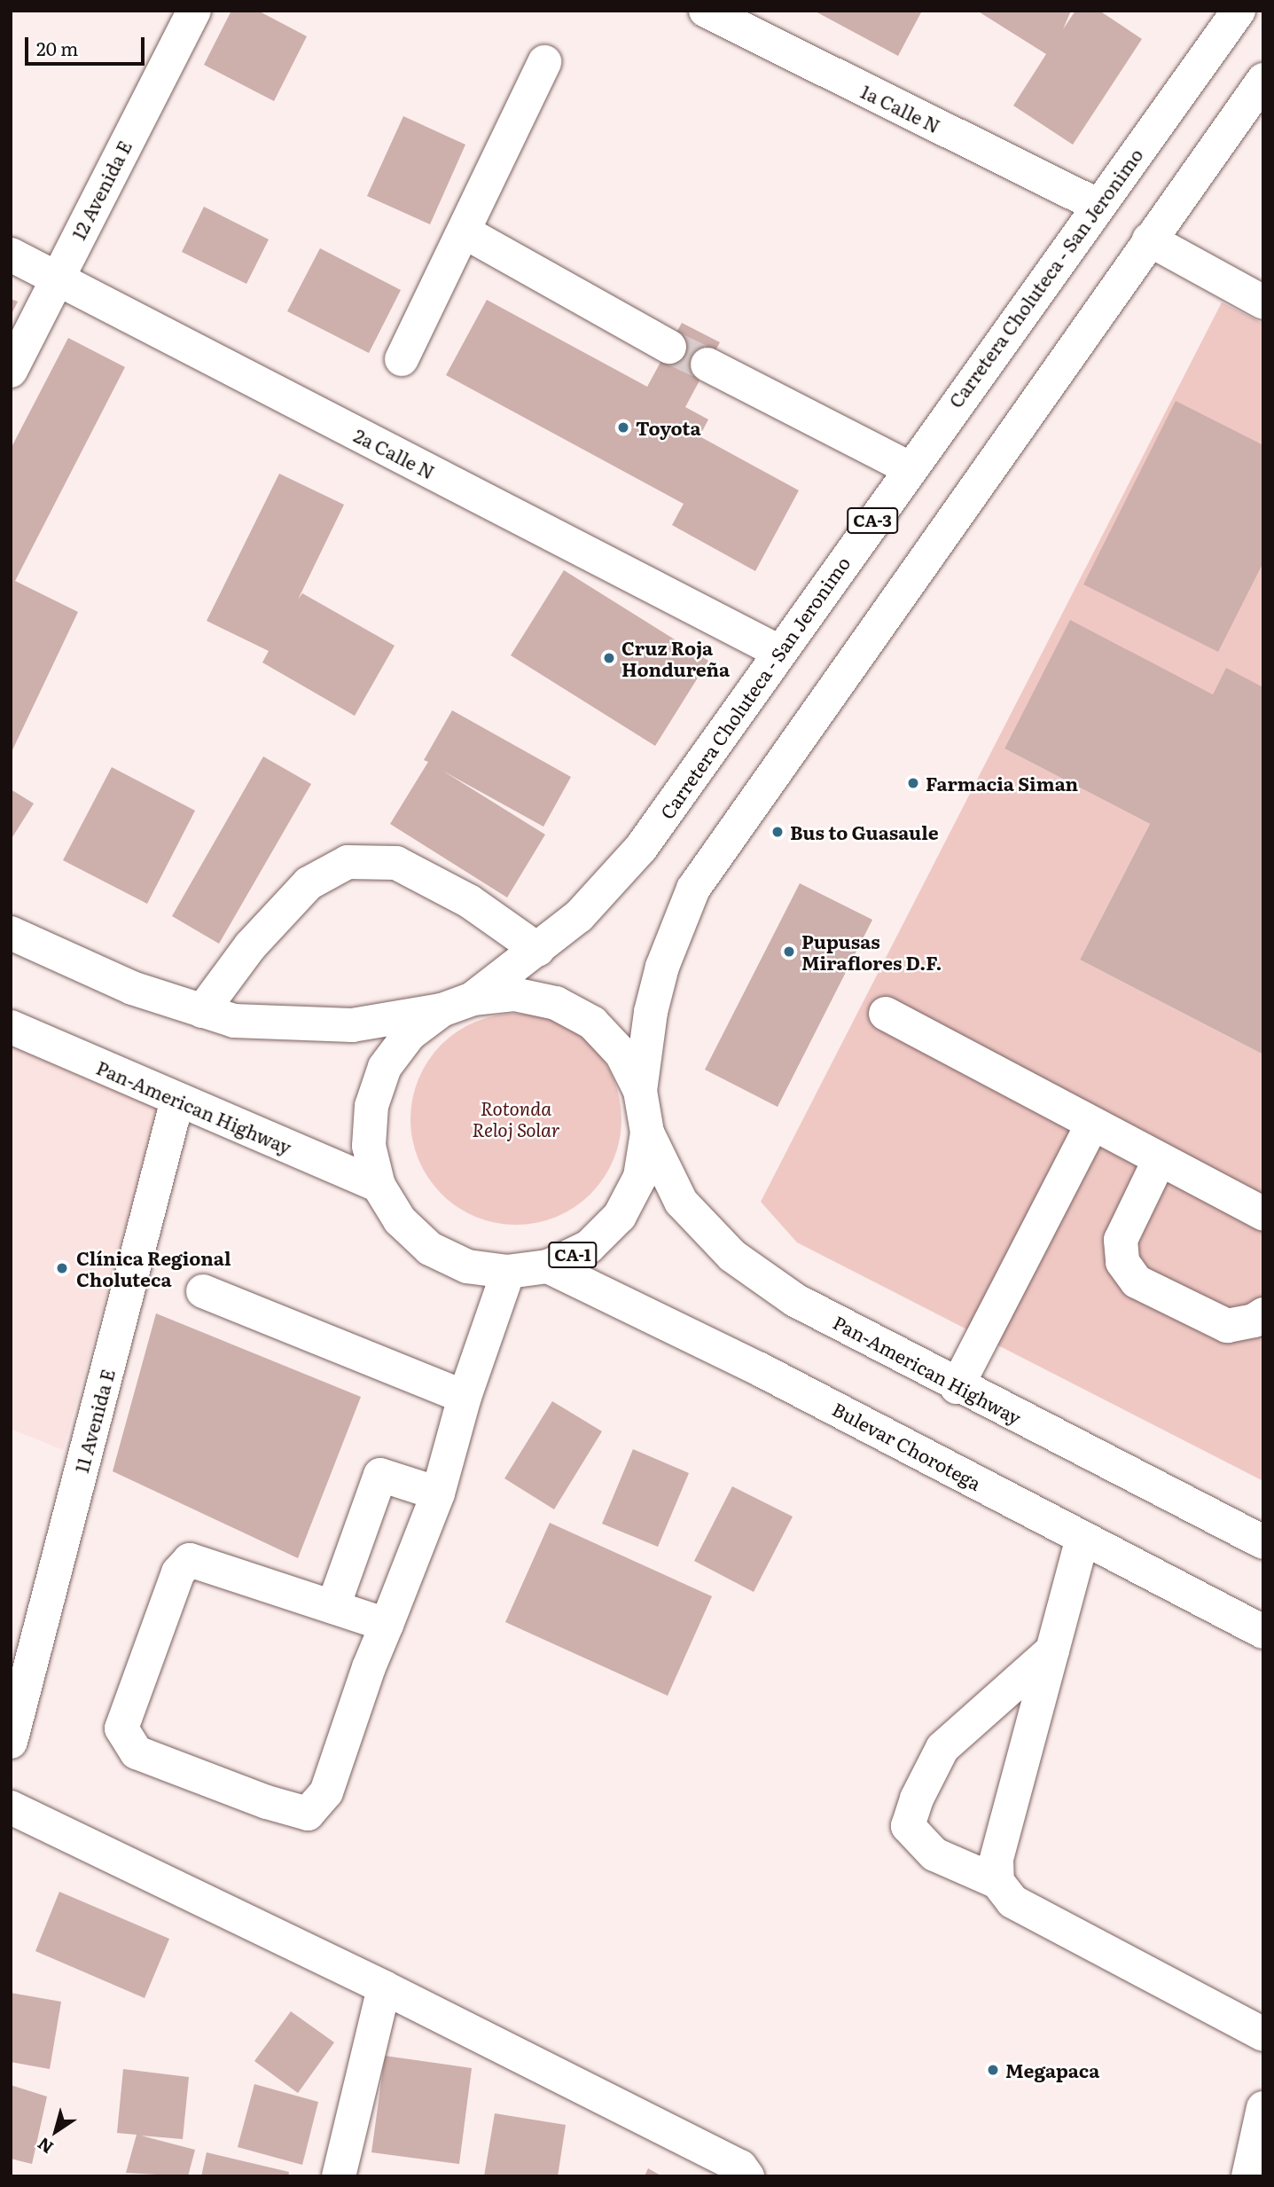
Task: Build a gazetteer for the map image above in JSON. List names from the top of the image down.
{
  "streets": {
    "main road": [
      "1a Calle N",
      "12 Avenida E",
      "Carretera Choluteca - San Jeronimo",
      "2a Calle N",
      "CA-3",
      "Pan-American Highway",
      "CA-1",
      "11 Avenida E",
      "Bulevar Chorotega"
    ]
  },
  "crossings": [
    ["1a Calle N", "Carretera Choluteca - San Jeronimo"],
    ["12 Avenida E", "2a Calle N"],
    ["Carretera Choluteca - San Jeronimo", "2a Calle N"],
    ["Carretera Choluteca - San Jeronimo", "CA-1"],
    ["Pan-American Highway", "CA-1"],
    ["Pan-American Highway", "11 Avenida E"],
    ["CA-1", "Bulevar Chorotega"]
  ],
  "parks": ["Rotonda Reloj Solar"],
  "places": [
    "Toyota",
    "Cruz Roja Hondureña",
    "Farmacia Siman",
    "Bus to Guasaule",
    "Pupusas Miraflores D.F.",
    "Clínica Regional Choluteca",
    "Megapaca"
  ],
  "scale_bar": "20 m",
  "north": "bottom left"
}
